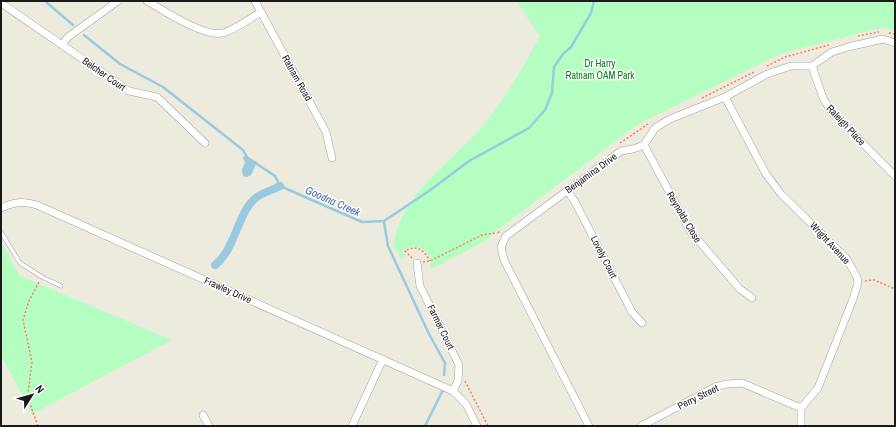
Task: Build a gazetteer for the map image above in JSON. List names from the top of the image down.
{
  "streets": {
    "street": [
      "Belcher Court",
      "Ratnam Road",
      "Raleigh Place",
      "Benjamina Drive",
      "Reynolds Close",
      "Wright Avenue",
      "Lovely Court",
      "Frawley Drive",
      "Farmer Court",
      "Perry Street"
    ]
  },
  "crossings": [
    ["Benjamina Drive", "Reynolds Close"],
    ["Benjamina Drive", "Lovely Court"]
  ],
  "water": ["Goodna Creek"],
  "parks": ["Dr Harry Ratnam OAM Park"],
  "north": "top right"
}
